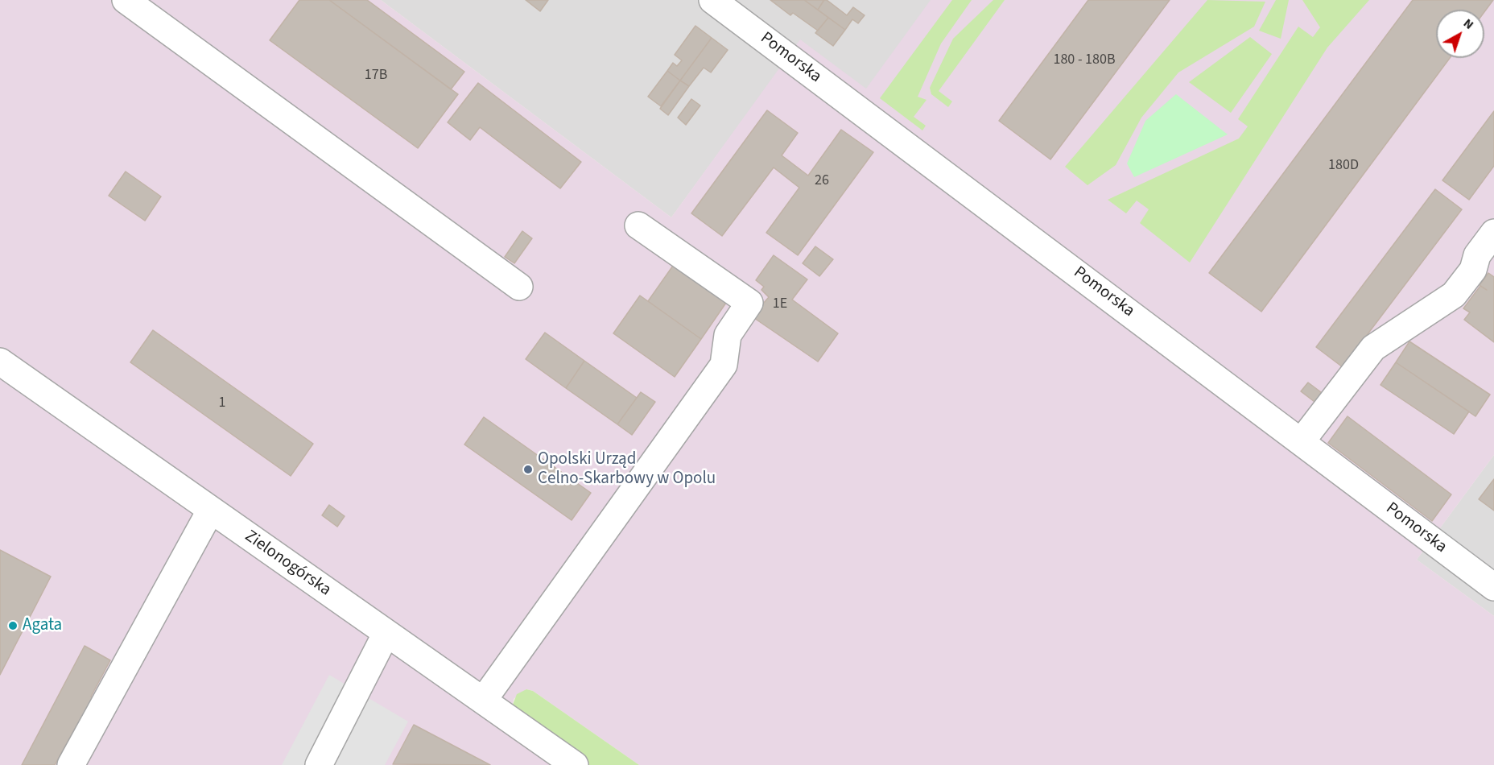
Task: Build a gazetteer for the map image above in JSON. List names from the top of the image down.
{
  "streets": {
    "street": ["Pomorska", "Zielonogórska"]
  },
  "places": ["Opolski Urząd Celno-Skarbowy w Opolu", "Agata"],
  "house_numbers": [
    "180 - 180B",
    "17B",
    "180D",
    "26",
    "1E",
    "1"
  ],
  "north": "top right"
}
